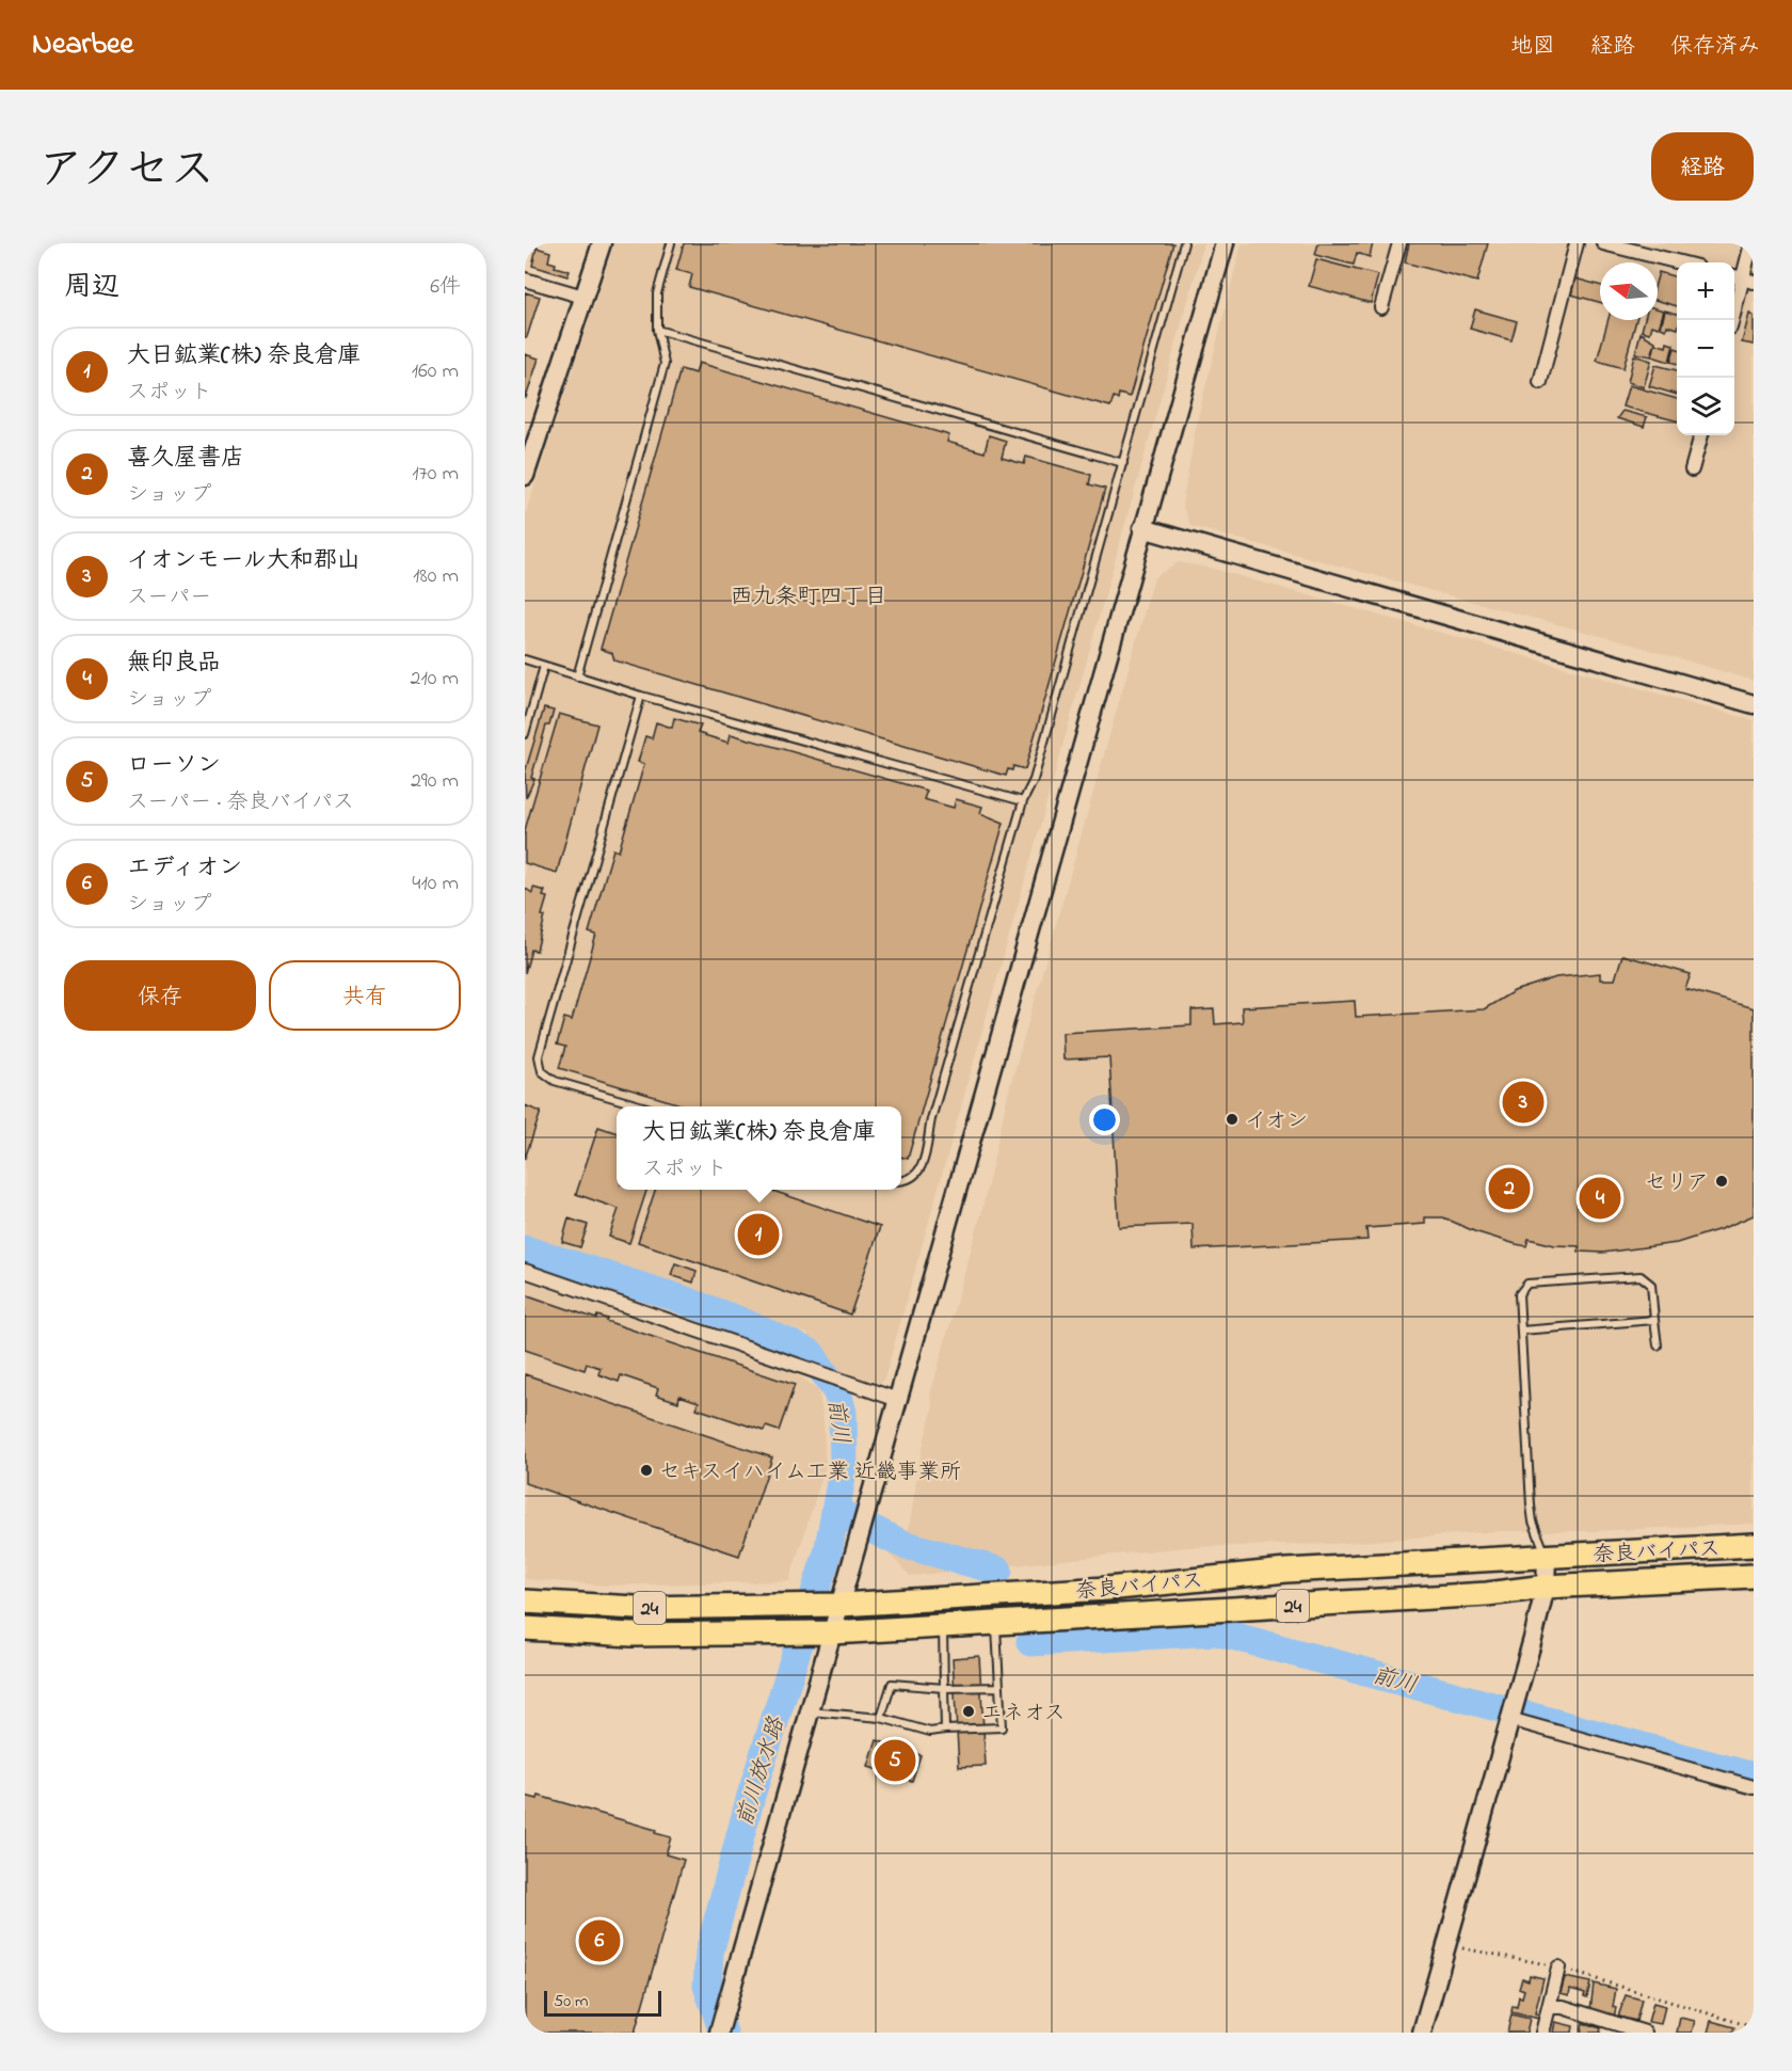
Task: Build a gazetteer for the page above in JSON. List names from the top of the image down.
{
  "streets": {
    "highway": ["奈良バイパス", "24"]
  },
  "districts": ["西九条町四丁目"],
  "water": ["前川", "前川放水路"],
  "places": [
    "イオン",
    "セリア",
    "セキスイハイム工業 近畿事業所",
    "エネオス"
  ],
  "scale_bar": "50 m",
  "north": "left",
  "page": {
    "header": "Nearbee",
    "nav": ["地図", "経路", "保存済み"],
    "title": "アクセス",
    "buttons": [
      "経路",
      ["保存", "共有"]
    ],
    "heading": ["周辺", "6件"],
    "map_buttons": ["+", "−"],
    "list": [
      {
        "mark": "1",
        "name": "大日鉱業(株) 奈良倉庫",
        "note": "スポット",
        "value": "160 m"
      },
      {
        "mark": "2",
        "name": "喜久屋書店",
        "note": "ショップ",
        "value": "170 m"
      },
      {
        "mark": "3",
        "name": "イオンモール大和郡山",
        "note": "スーパー",
        "value": "180 m"
      },
      {
        "mark": "4",
        "name": "無印良品",
        "note": "ショップ",
        "value": "210 m"
      },
      {
        "mark": "5",
        "name": "ローソン",
        "note": "スーパー · 奈良バイパス",
        "value": "290 m"
      },
      {
        "mark": "6",
        "name": "エディオン",
        "note": "ショップ",
        "value": "410 m"
      }
    ],
    "pins": [
      "3",
      "2",
      "4",
      "1",
      "5",
      "6"
    ],
    "popup": ["大日鉱業(株) 奈良倉庫", "スポット"],
    "scale": "50 m"
  }
}
